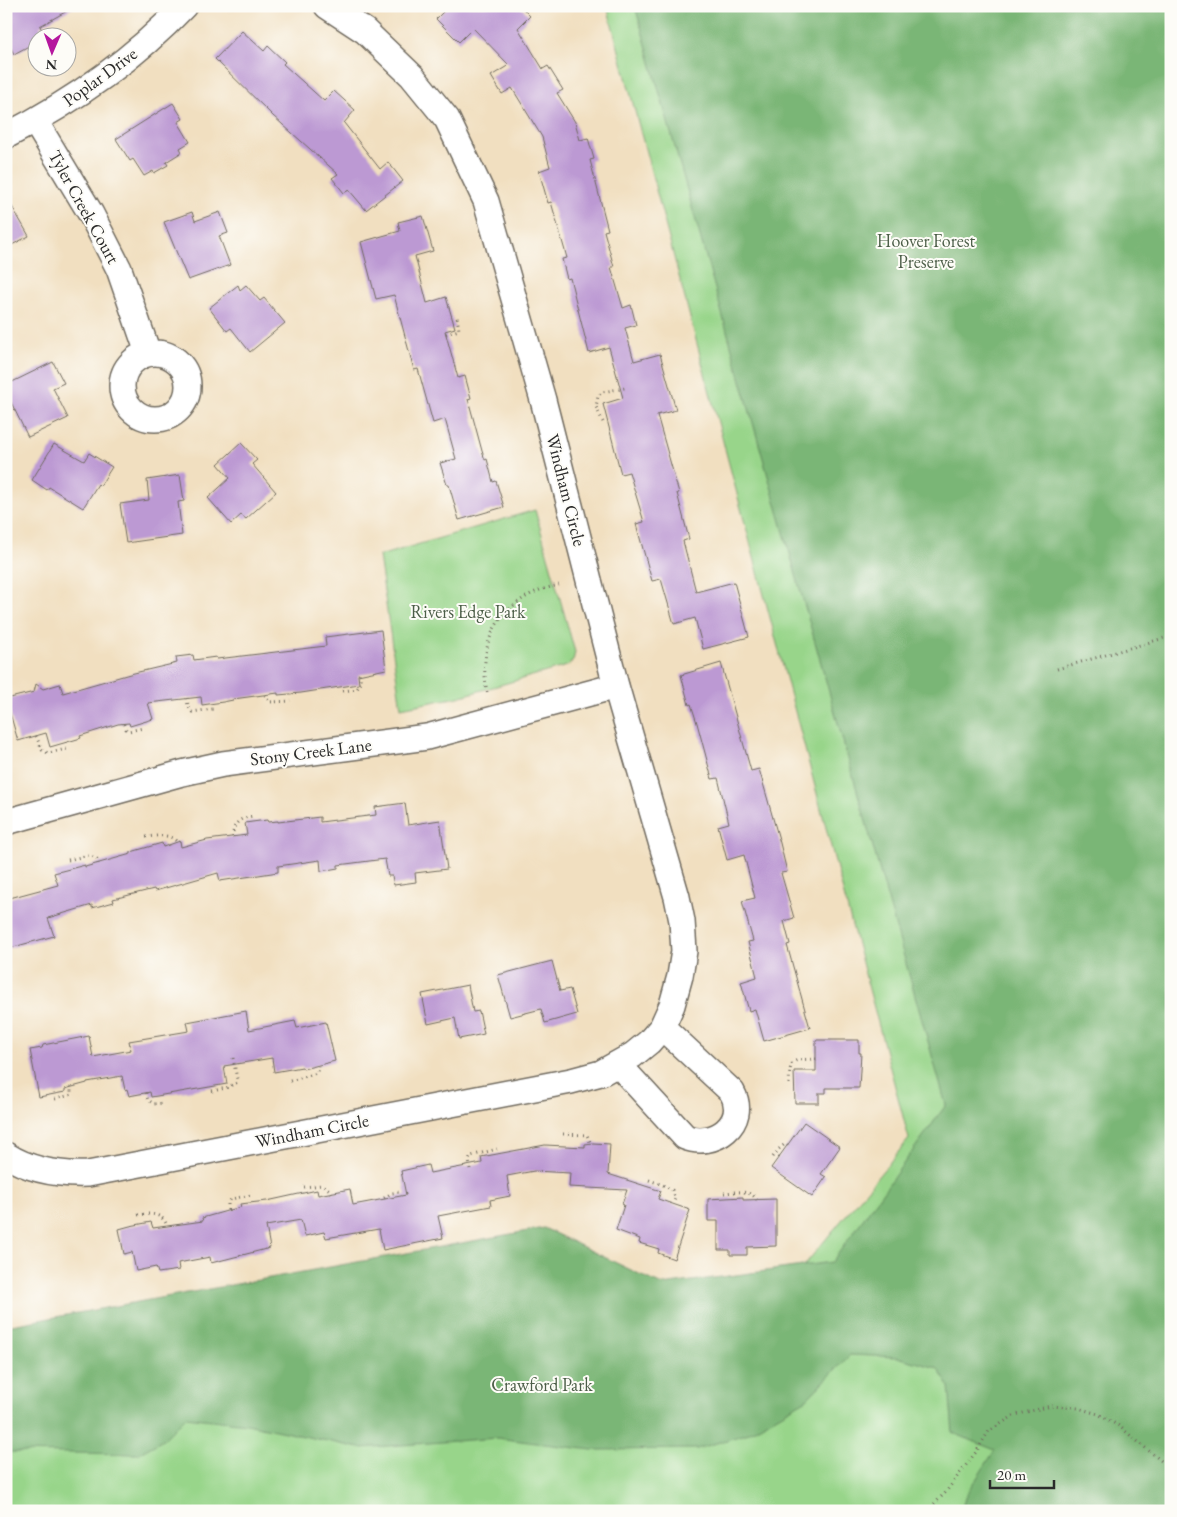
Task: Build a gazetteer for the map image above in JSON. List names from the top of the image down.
{
  "streets": {
    "street": [
      "Poplar Drive",
      "Tyler Creek Court",
      "Windham Circle",
      "Stony Creek Lane"
    ]
  },
  "crossings": [
    ["Poplar Drive", "Tyler Creek Court"],
    ["Windham Circle", "Stony Creek Lane"]
  ],
  "parks": ["Hoover Forest Preserve", "Rivers Edge Park", "Crawford Park"],
  "scale_bar": "20 m",
  "north": "bottom"
}
